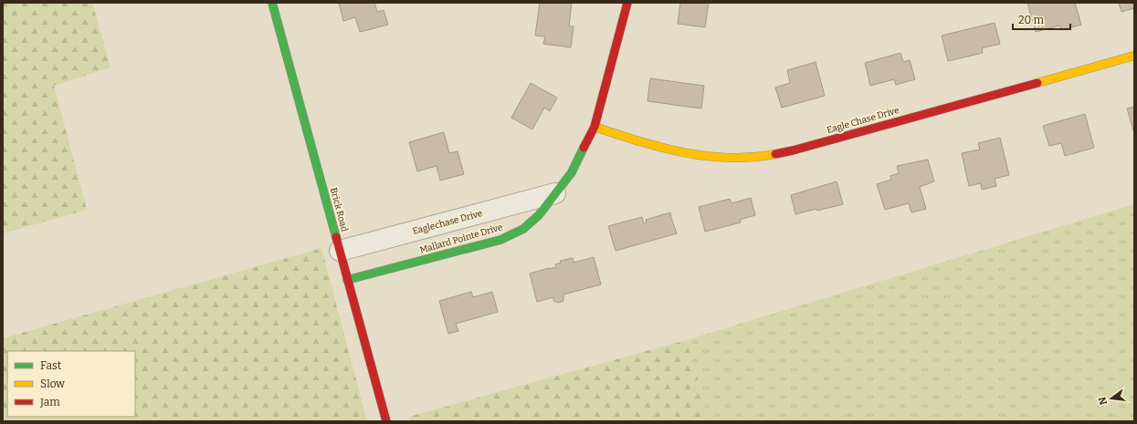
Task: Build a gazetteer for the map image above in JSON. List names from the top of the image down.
{
  "streets": {
    "street": [
      "Eagle Chase Drive",
      "Brick Road",
      "Eaglechase Drive",
      "Mallard Pointe Drive"
    ]
  },
  "crossings": [
    ["Eagle Chase Drive", "Mallard Pointe Drive"],
    ["Brick Road", "Eaglechase Drive"],
    ["Brick Road", "Mallard Pointe Drive"],
    ["Eaglechase Drive", "Mallard Pointe Drive"]
  ],
  "legend": ["Fast", "Slow", "Jam"],
  "scale_bar": "20 m",
  "north": "left"
}
